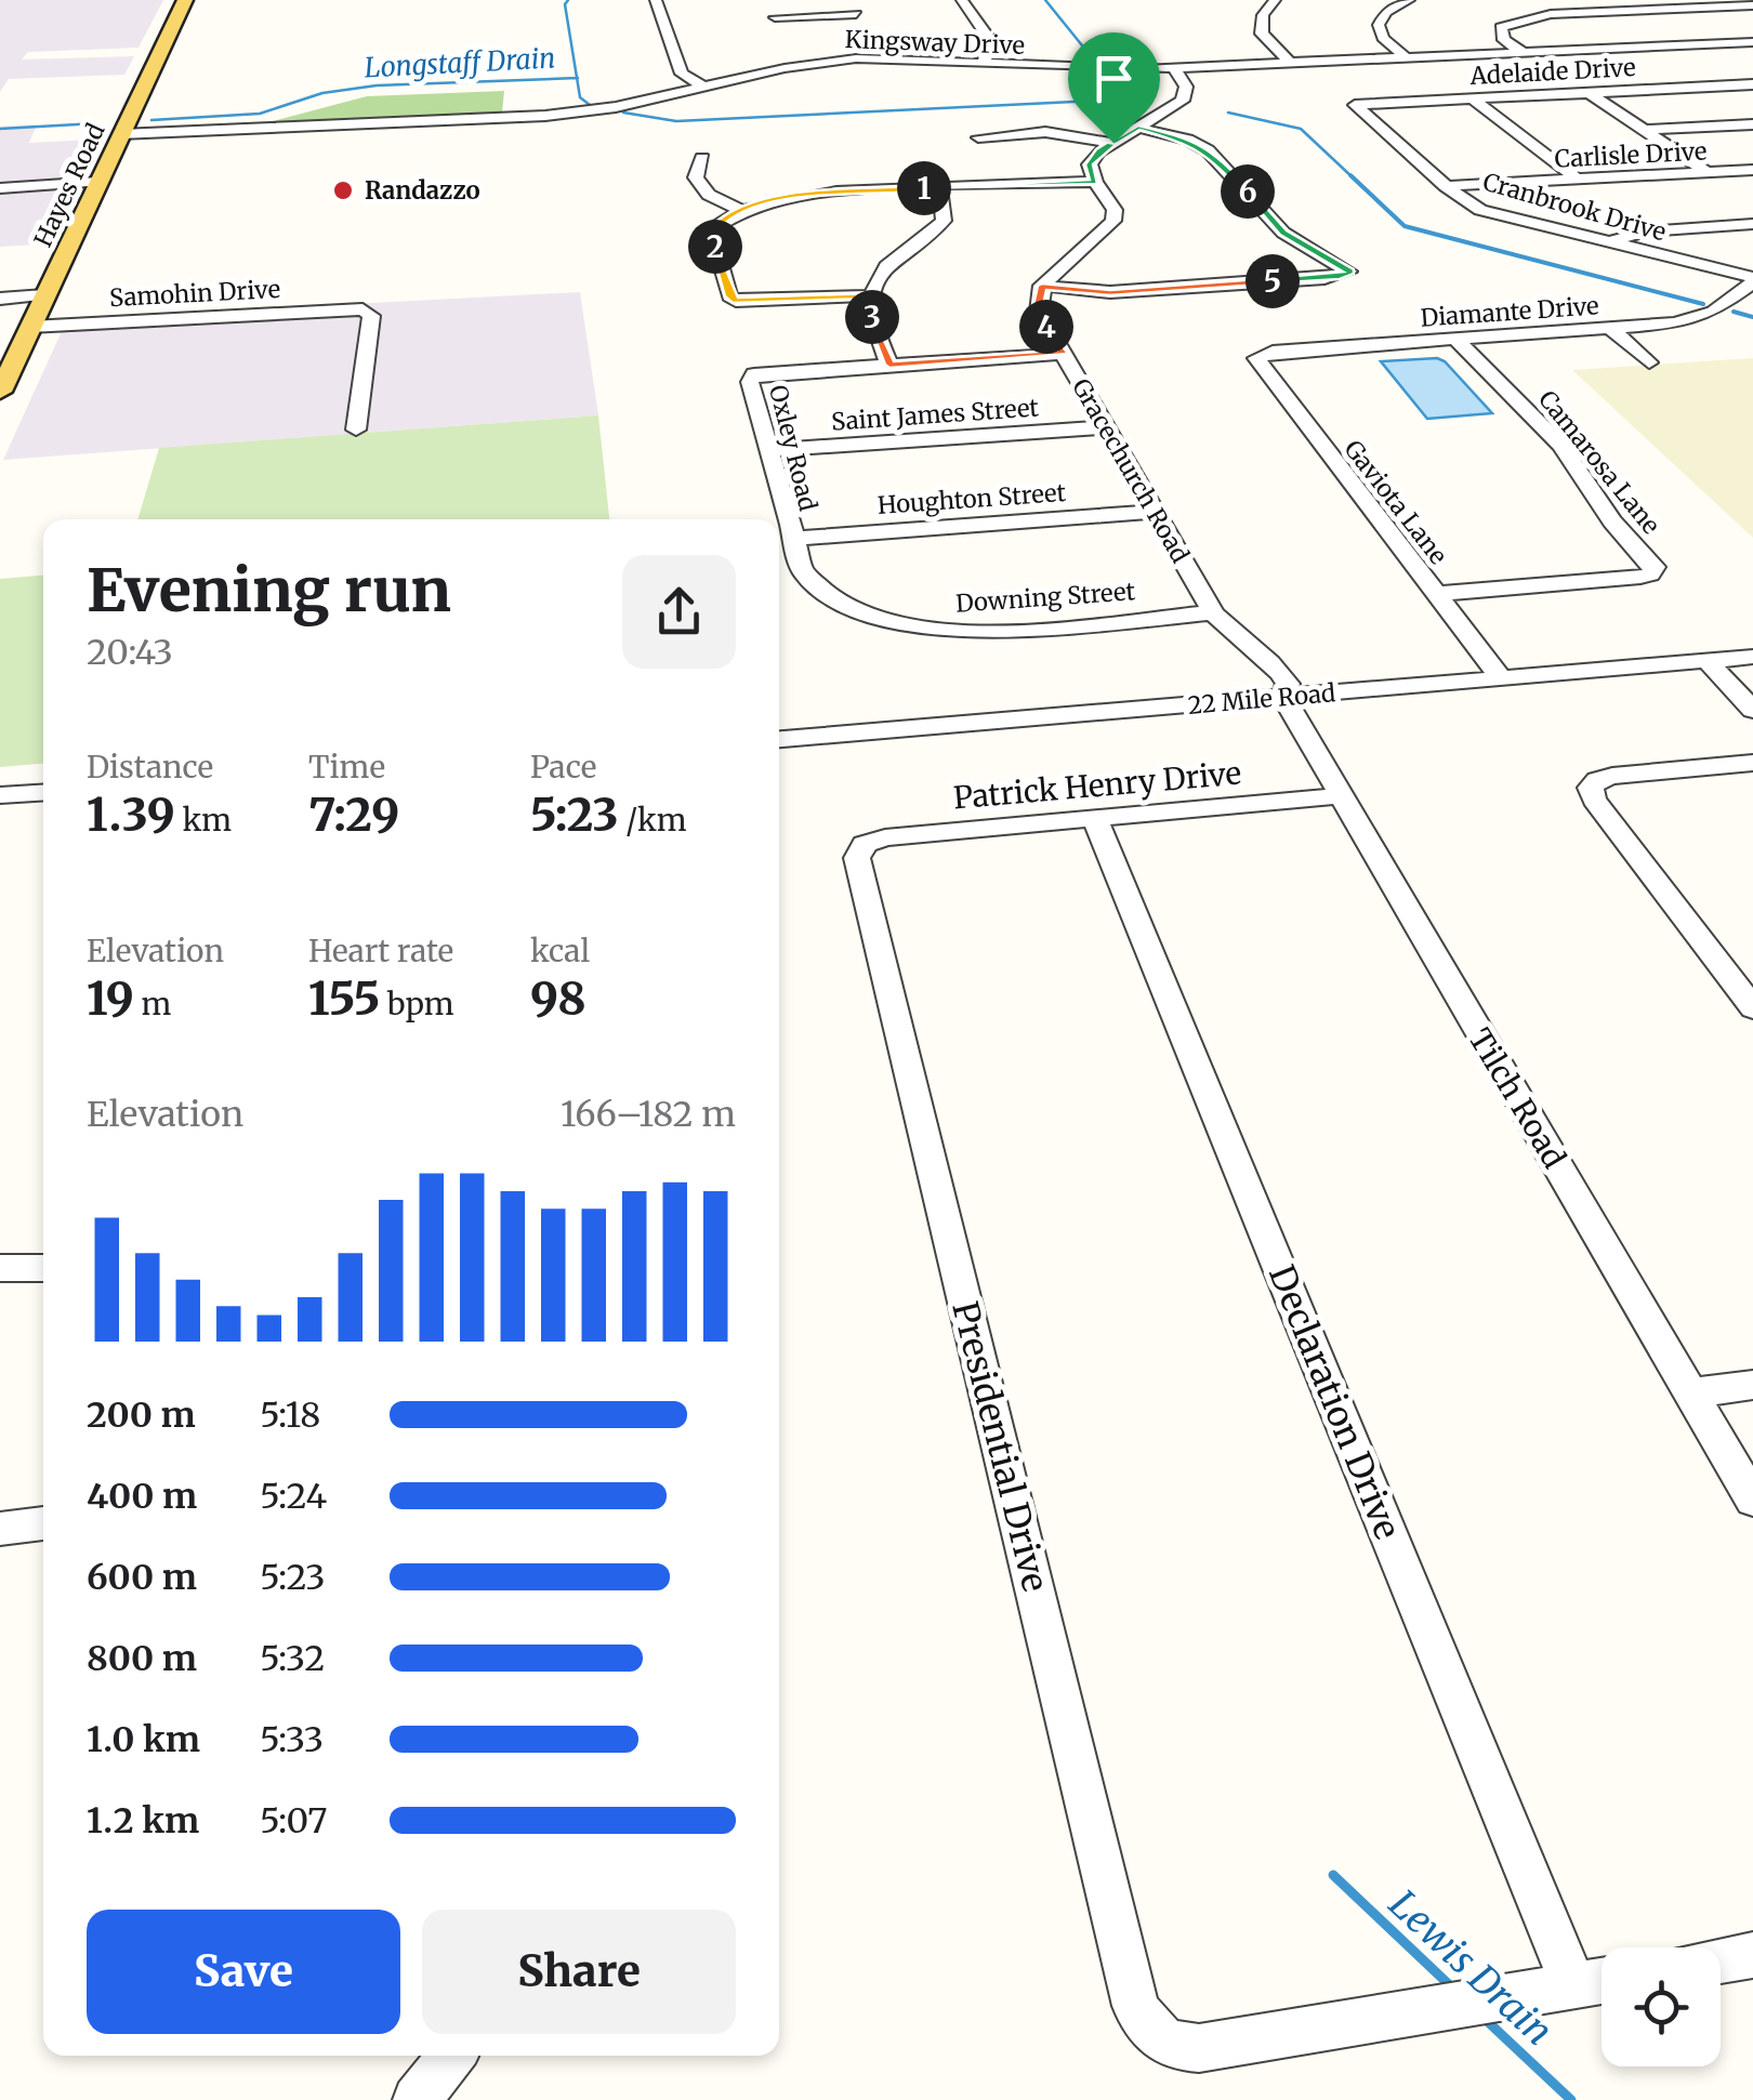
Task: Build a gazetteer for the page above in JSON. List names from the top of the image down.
{
  "streets": {
    "main road": ["Hayes Road"],
    "street": [
      "Kingsway Drive",
      "Adelaide Drive",
      "Carlisle Drive",
      "Cranbrook Drive",
      "Samohin Drive",
      "Diamante Drive",
      "Saint James Street",
      "Oxley Road",
      "Camarosa Lane",
      "Gracechurch Road",
      "Houghton Street",
      "Gaviota Lane",
      "Downing Street",
      "22 Mile Road",
      "Patrick Henry Drive",
      "Tilch Road",
      "Declaration Drive",
      "Presidential Drive"
    ]
  },
  "crossings": [
    ["Kingsway Drive", "Hayes Road"],
    ["Adelaide Drive", "Cranbrook Drive"],
    ["Carlisle Drive", "Cranbrook Drive"],
    ["Hayes Road", "Samohin Drive"],
    ["Cranbrook Drive", "Diamante Drive"],
    ["Diamante Drive", "Camarosa Lane"],
    ["Diamante Drive", "Gaviota Lane"],
    ["Saint James Street", "Oxley Road"],
    ["Saint James Street", "Gracechurch Road"],
    ["Oxley Road", "Houghton Street"],
    ["Oxley Road", "Downing Street"],
    ["Camarosa Lane", "Gaviota Lane"],
    ["Gracechurch Road", "Houghton Street"],
    ["Gracechurch Road", "Downing Street"],
    ["Gracechurch Road", "22 Mile Road"],
    ["Gracechurch Road", "Tilch Road"],
    ["Houghton Street", "Downing Street"],
    ["Gaviota Lane", "22 Mile Road"],
    ["22 Mile Road", "Tilch Road"],
    ["Patrick Henry Drive", "Tilch Road"],
    ["Patrick Henry Drive", "Declaration Drive"],
    ["Patrick Henry Drive", "Presidential Drive"],
    ["Declaration Drive", "Presidential Drive"]
  ],
  "water": ["Longstaff Drain", "Lewis Drain"],
  "places": ["Randazzo"],
  "page": {
    "pins": [
      "1",
      "6",
      "2",
      "5",
      "3",
      "4"
    ],
    "heading": ["Evening run", "20:43"],
    "stats": [
      ["Distance", "1.39 km"],
      ["Time", "7:29"],
      ["Pace", "5:23 /km"],
      ["Elevation", "19 m"],
      ["Heart rate", "155 bpm"],
      ["kcal", "98"]
    ],
    "chart": ["Elevation", "166–182 m"],
    "list": [
      {
        "name": "200 m",
        "note": "5:18"
      },
      {
        "name": "400 m",
        "note": "5:24"
      },
      {
        "name": "600 m",
        "note": "5:23"
      },
      {
        "name": "800 m",
        "note": "5:32"
      },
      {
        "name": "1.0 km",
        "note": "5:33"
      },
      {
        "name": "1.2 km",
        "note": "5:07"
      }
    ],
    "buttons": ["Save", "Share"]
  }
}
